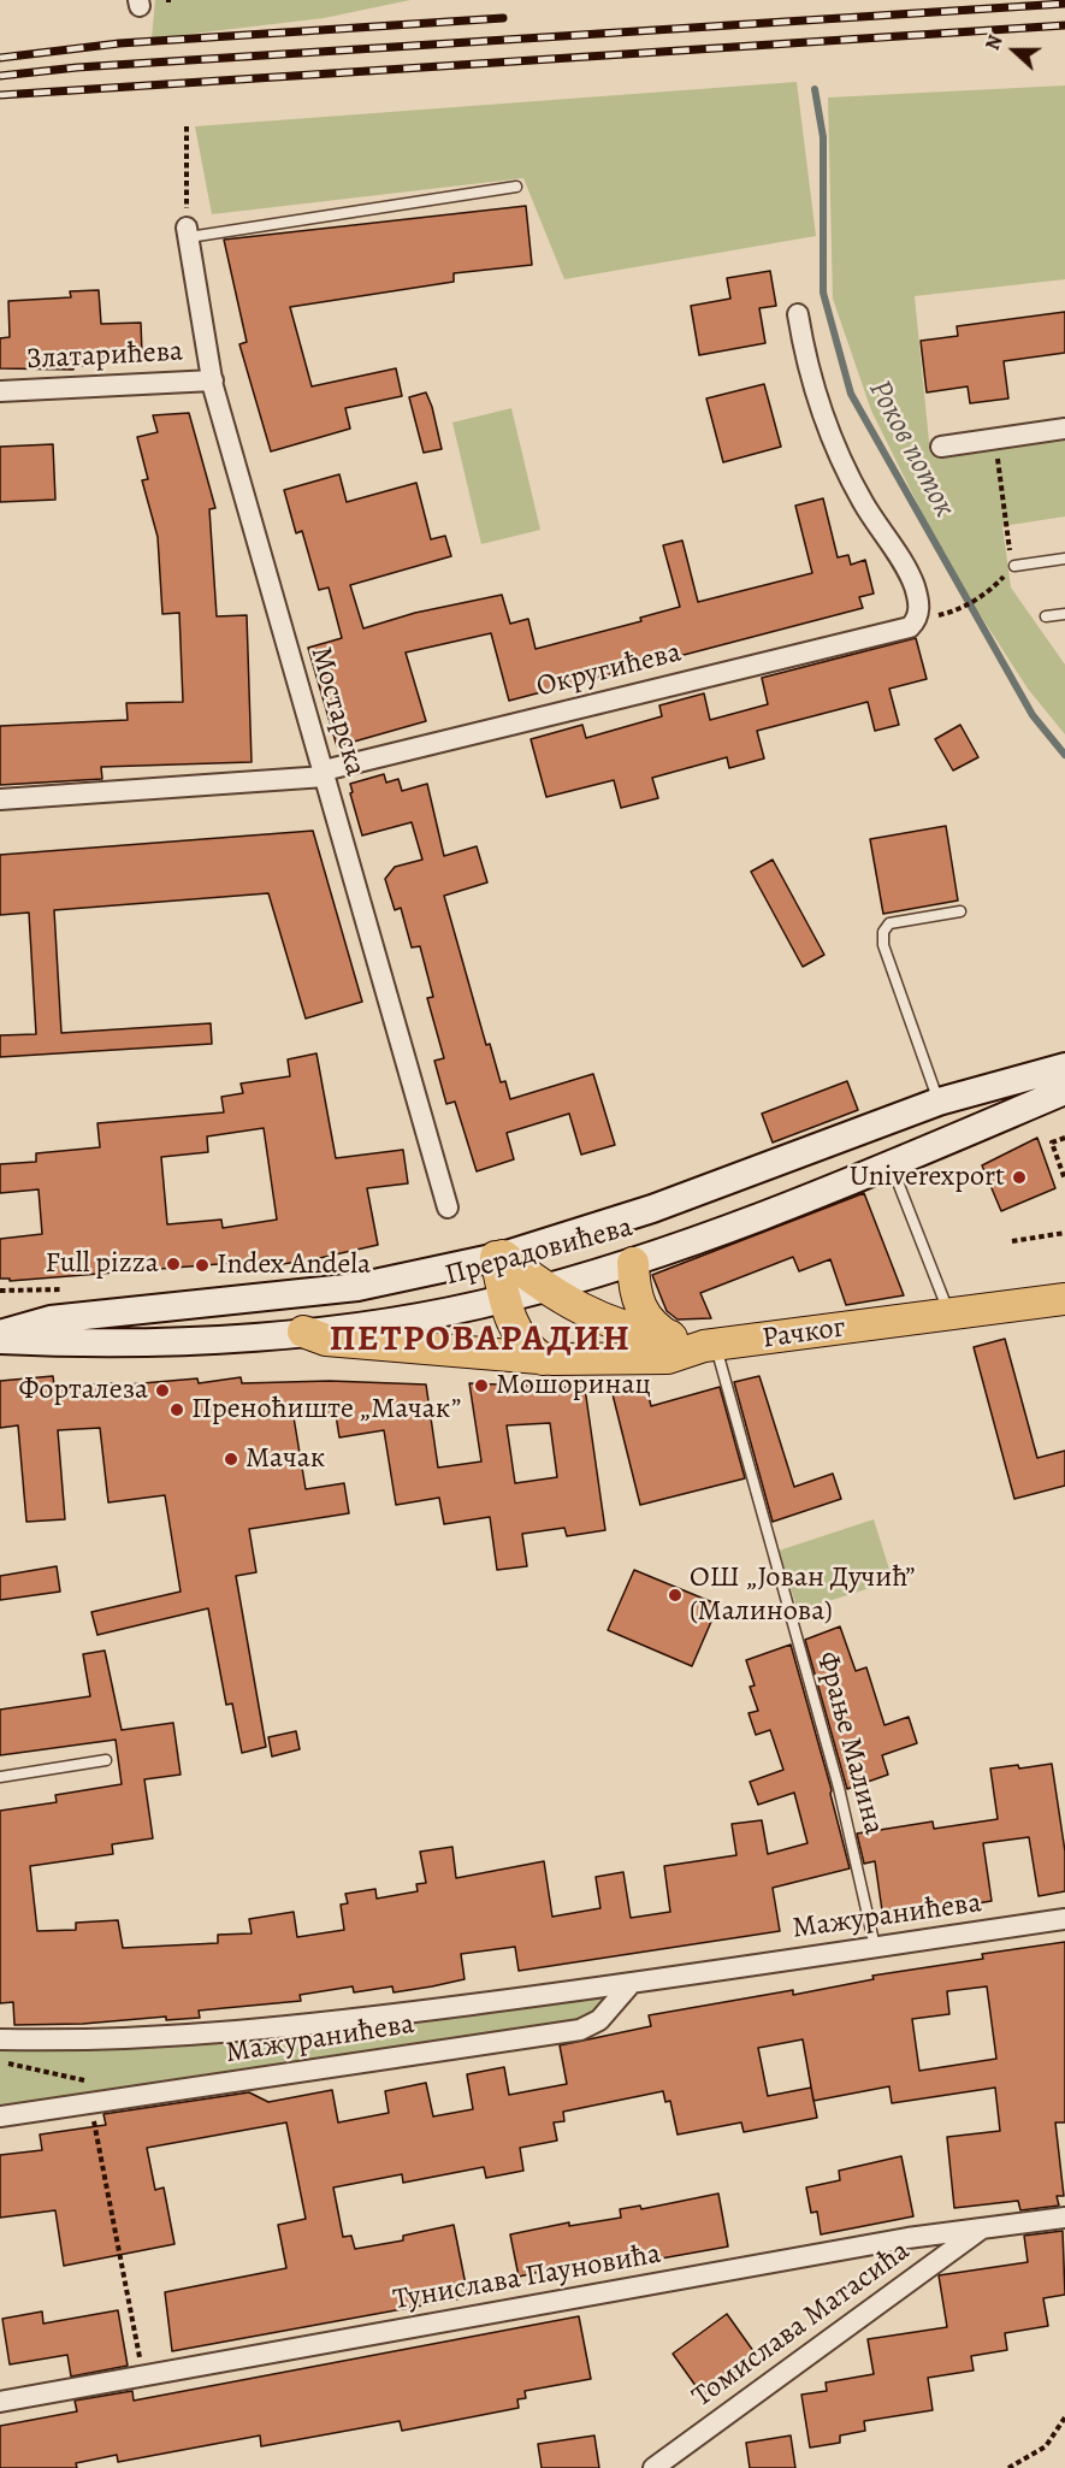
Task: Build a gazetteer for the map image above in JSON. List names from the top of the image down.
{
  "streets": {
    "main road": ["Прерадовићева", "Рачког"],
    "street": [
      "Златарићева",
      "Округићева",
      "Мостарска",
      "Мажуранићева",
      "Тунислава Пауновића",
      "Томислава Матасића"
    ],
    "lane": ["Фрање Малина"]
  },
  "crossings": [
    ["Златарићева", "Мостарска"],
    ["Округићева", "Мостарска"],
    ["Прерадовићева", "Рачког"],
    ["Рачког", "Фрање Малина"],
    ["Фрање Малина", "Мажуранићева"],
    ["Тунислава Пауновића", "Томислава Матасића"]
  ],
  "districts": ["ПЕТРОВАРАДИН"],
  "water": ["Роков поток"],
  "places": [
    "Univerexport",
    "Full pizza",
    "Index Andela",
    "Мошоринац",
    "Форталеза",
    "Преноћиште „Мачак”",
    "Мачак",
    "ОШ „Јован Дучић” (Малинова)"
  ],
  "north": "left"
}
